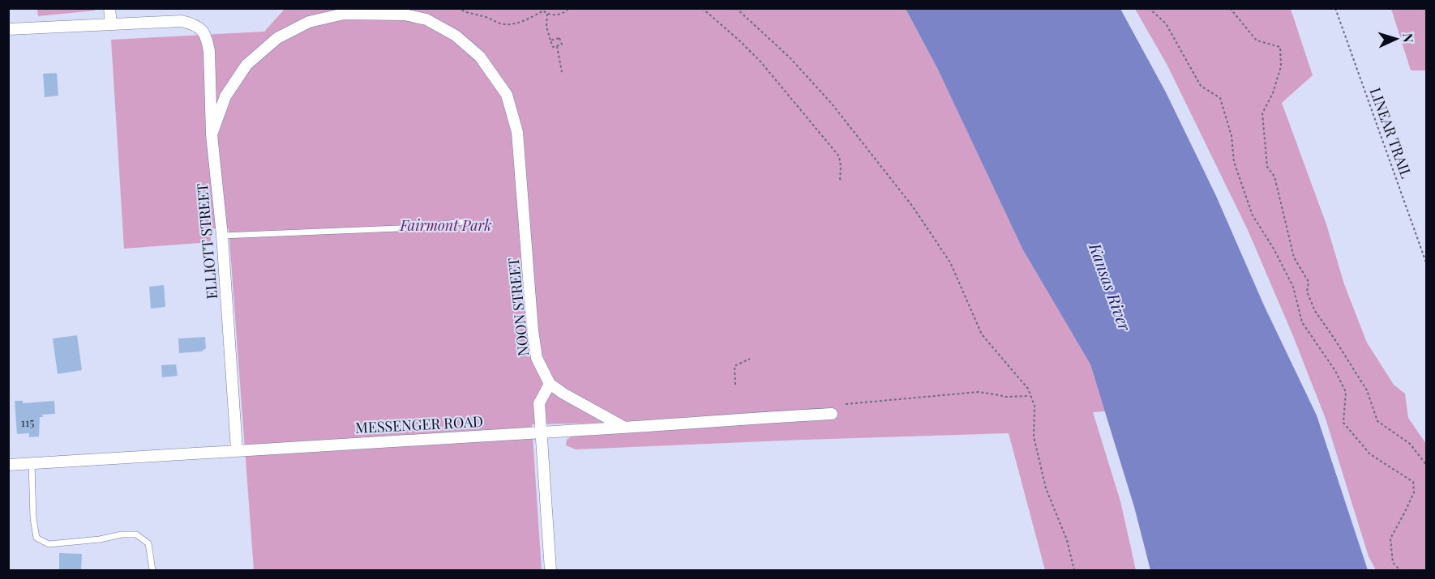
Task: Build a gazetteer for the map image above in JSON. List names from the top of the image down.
{
  "streets": {
    "street": ["ELLIOTT STREET", "NOON STREET", "MESSENGER ROAD"],
    "path": ["LINEAR TRAIL"]
  },
  "crossings": [
    ["ELLIOTT STREET", "NOON STREET"],
    ["ELLIOTT STREET", "MESSENGER ROAD"]
  ],
  "water": ["Kansas River"],
  "parks": ["Fairmont Park"],
  "house_numbers": ["115"],
  "north": "right"
}
